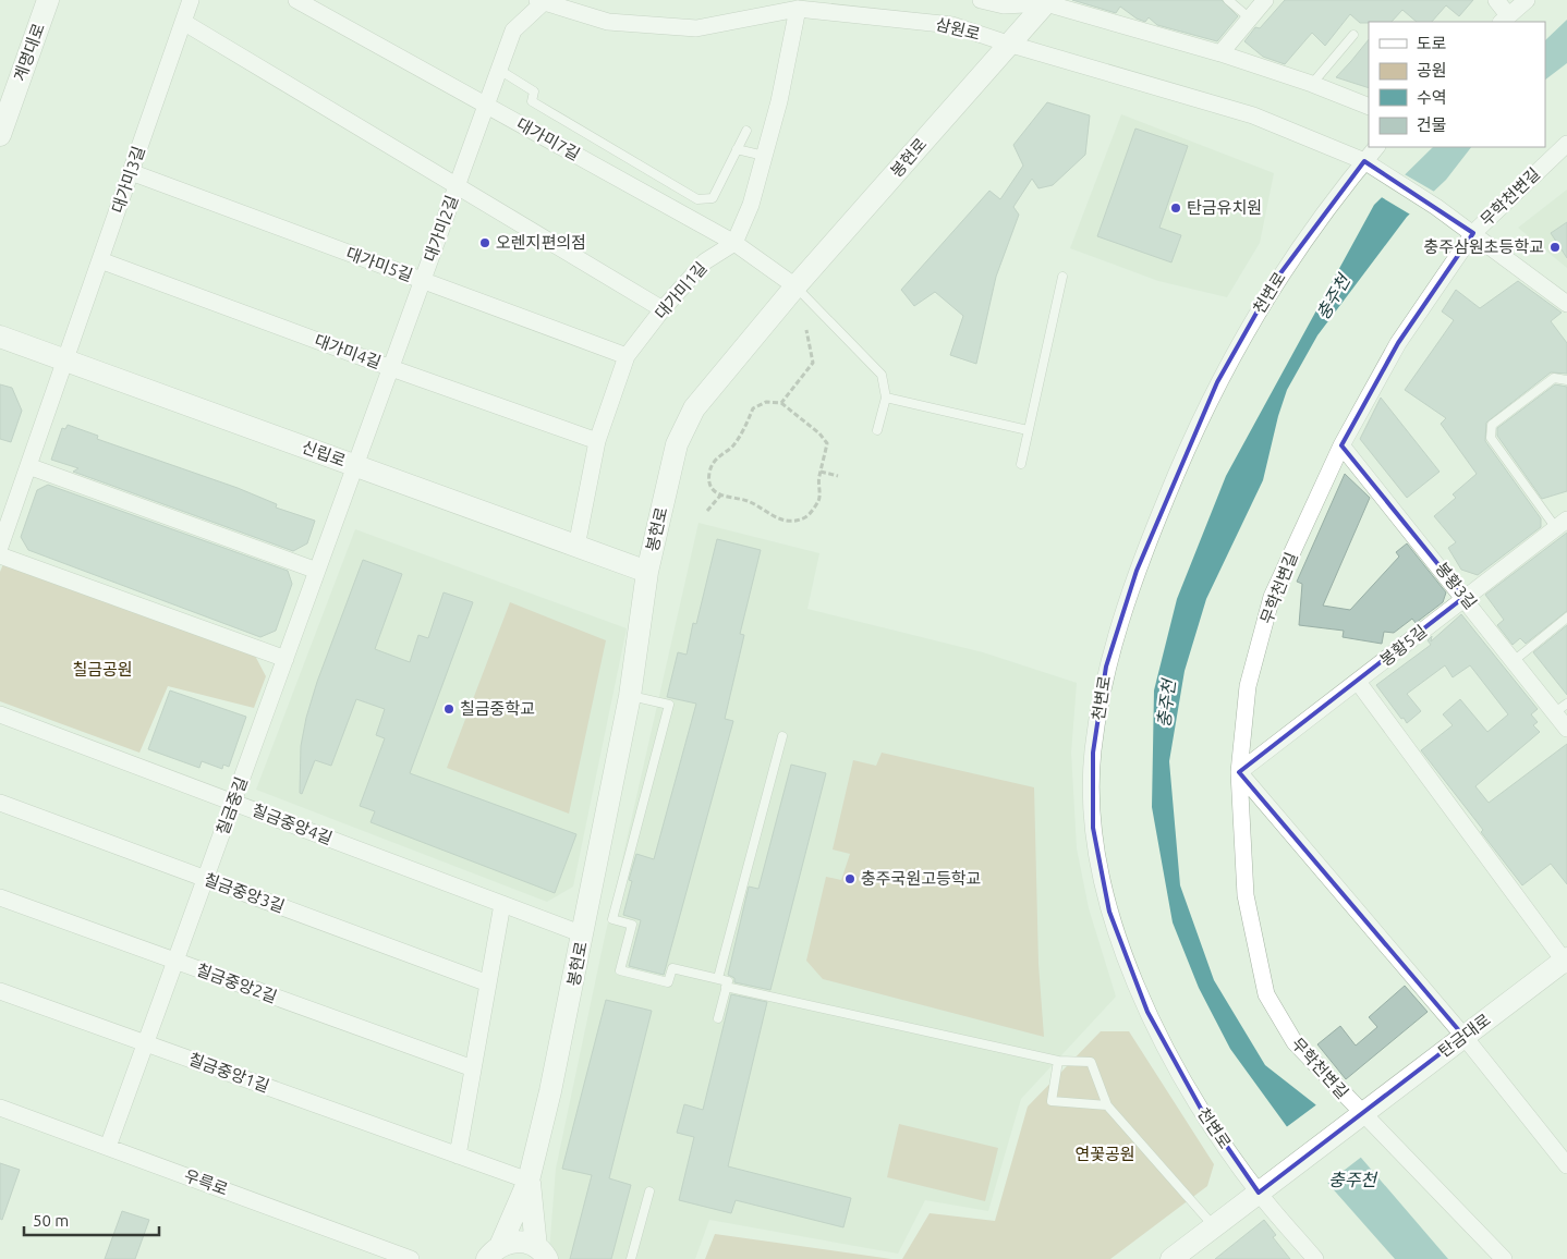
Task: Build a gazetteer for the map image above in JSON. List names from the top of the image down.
{
  "streets": {
    "street": [
      "삼원로",
      "계명대로",
      "대가미7길",
      "봉현로",
      "대가미3길",
      "무학천변길",
      "대가미2길",
      "대가미5길",
      "대가미1길",
      "천변로",
      "대가미4길",
      "신립로",
      "봉황3길",
      "봉황5길",
      "칠금중길",
      "칠금중앙4길",
      "칠금중앙3길",
      "칠금중앙2길",
      "탄금대로",
      "칠금중앙1길",
      "우륵로"
    ]
  },
  "crossings": [
    ["삼원로", "봉현로"],
    ["삼원로", "무학천변길"],
    ["삼원로", "대가미2길"],
    ["삼원로", "천변로"],
    ["대가미7길", "봉현로"],
    ["대가미7길", "대가미2길"],
    ["대가미7길", "대가미1길"],
    ["봉현로", "신립로"],
    ["봉현로", "칠금중앙4길"],
    ["봉현로", "칠금중앙1길"],
    ["대가미3길", "대가미5길"],
    ["대가미3길", "대가미4길"],
    ["대가미3길", "신립로"],
    ["무학천변길", "봉황3길"],
    ["무학천변길", "봉황5길"],
    ["무학천변길", "탄금대로"],
    ["대가미2길", "대가미5길"],
    ["대가미2길", "대가미4길"],
    ["대가미2길", "신립로"],
    ["대가미2길", "칠금중길"],
    ["대가미5길", "대가미1길"],
    ["대가미1길", "대가미4길"],
    ["대가미1길", "신립로"],
    ["천변로", "탄금대로"],
    ["신립로", "칠금중길"],
    ["봉황3길", "봉황5길"],
    ["칠금중길", "칠금중앙4길"],
    ["칠금중길", "칠금중앙3길"],
    ["칠금중길", "칠금중앙2길"],
    ["칠금중길", "칠금중앙1길"],
    ["칠금중길", "우륵로"]
  ],
  "water": ["충주천"],
  "parks": ["칠금공원", "연꽃공원"],
  "places": [
    "탄금유치원",
    "오렌지편의점",
    "충주삼원초등학교",
    "칠금중학교",
    "충주국원고등학교"
  ],
  "legend": [
    "도로",
    "공원",
    "수역",
    "건물"
  ],
  "scale_bar": "50 m"
}
